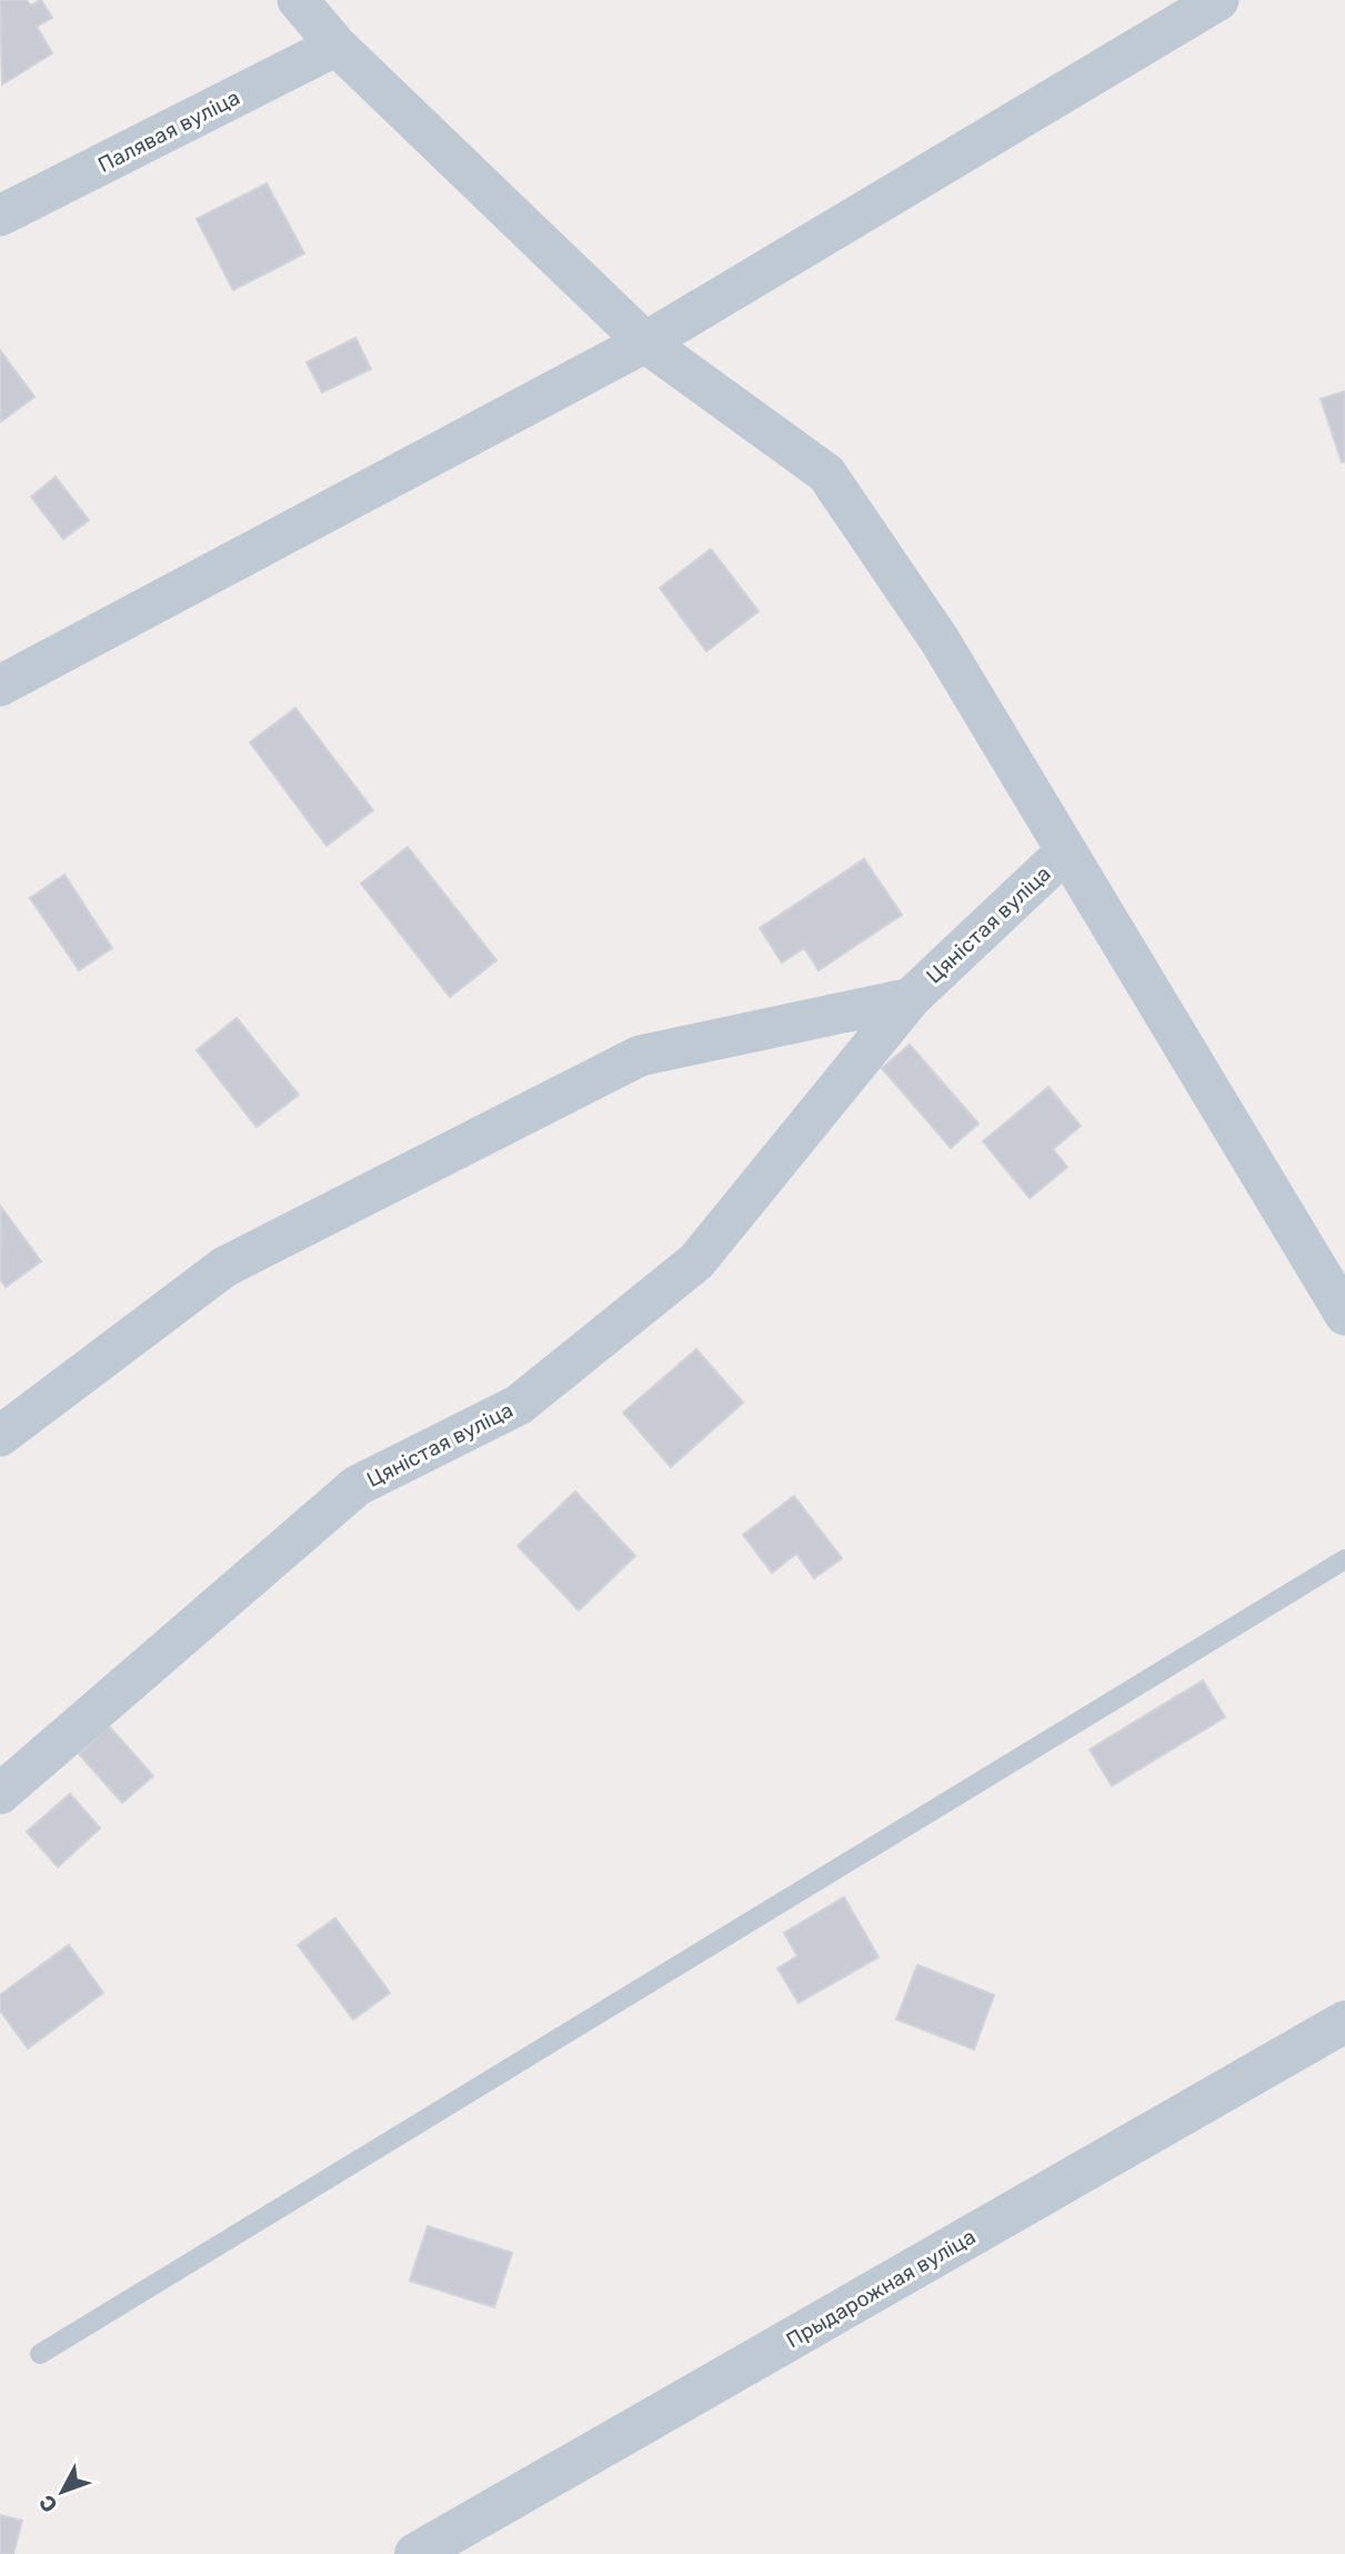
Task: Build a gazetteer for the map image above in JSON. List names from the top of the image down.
{
  "streets": {
    "street": ["Палявая вуліца", "Цяністая вуліца", "Прыдарожная вуліца"]
  },
  "north": "bottom left"
}
